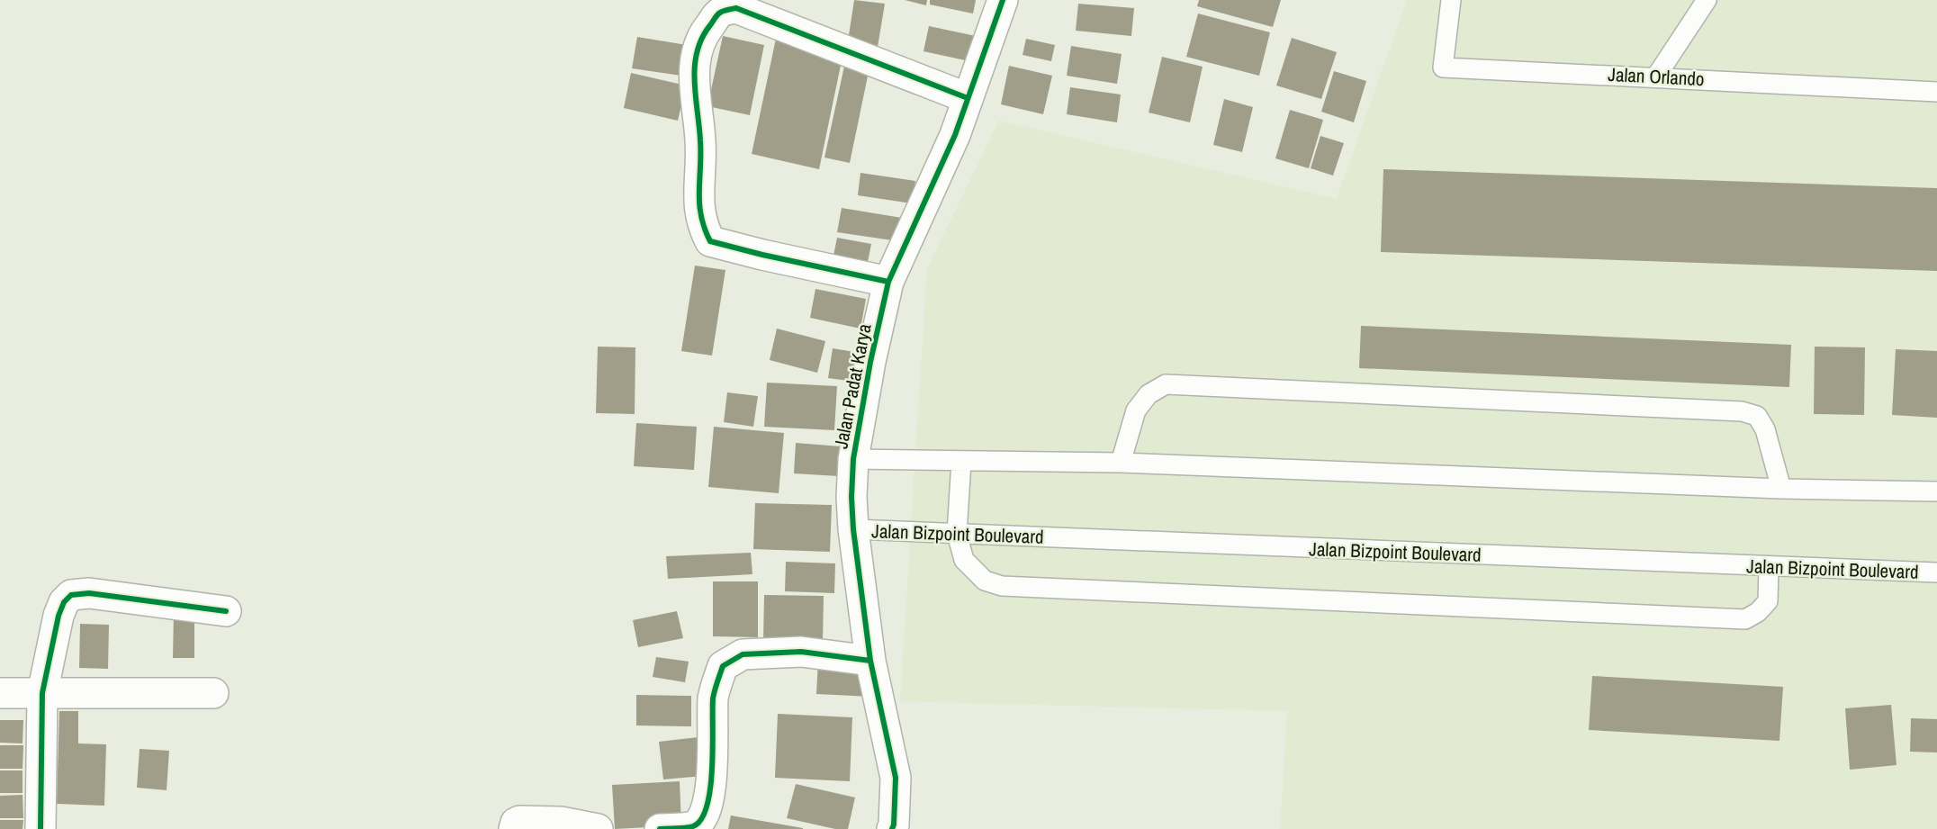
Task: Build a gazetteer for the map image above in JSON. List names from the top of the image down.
{
  "streets": {
    "street": ["Jalan Padat Karya"],
    "lane": ["Jalan Orlando", "Jalan Bizpoint Boulevard"]
  },
  "crossings": [
    ["Jalan Padat Karya", "Jalan Bizpoint Boulevard"]
  ]
}
